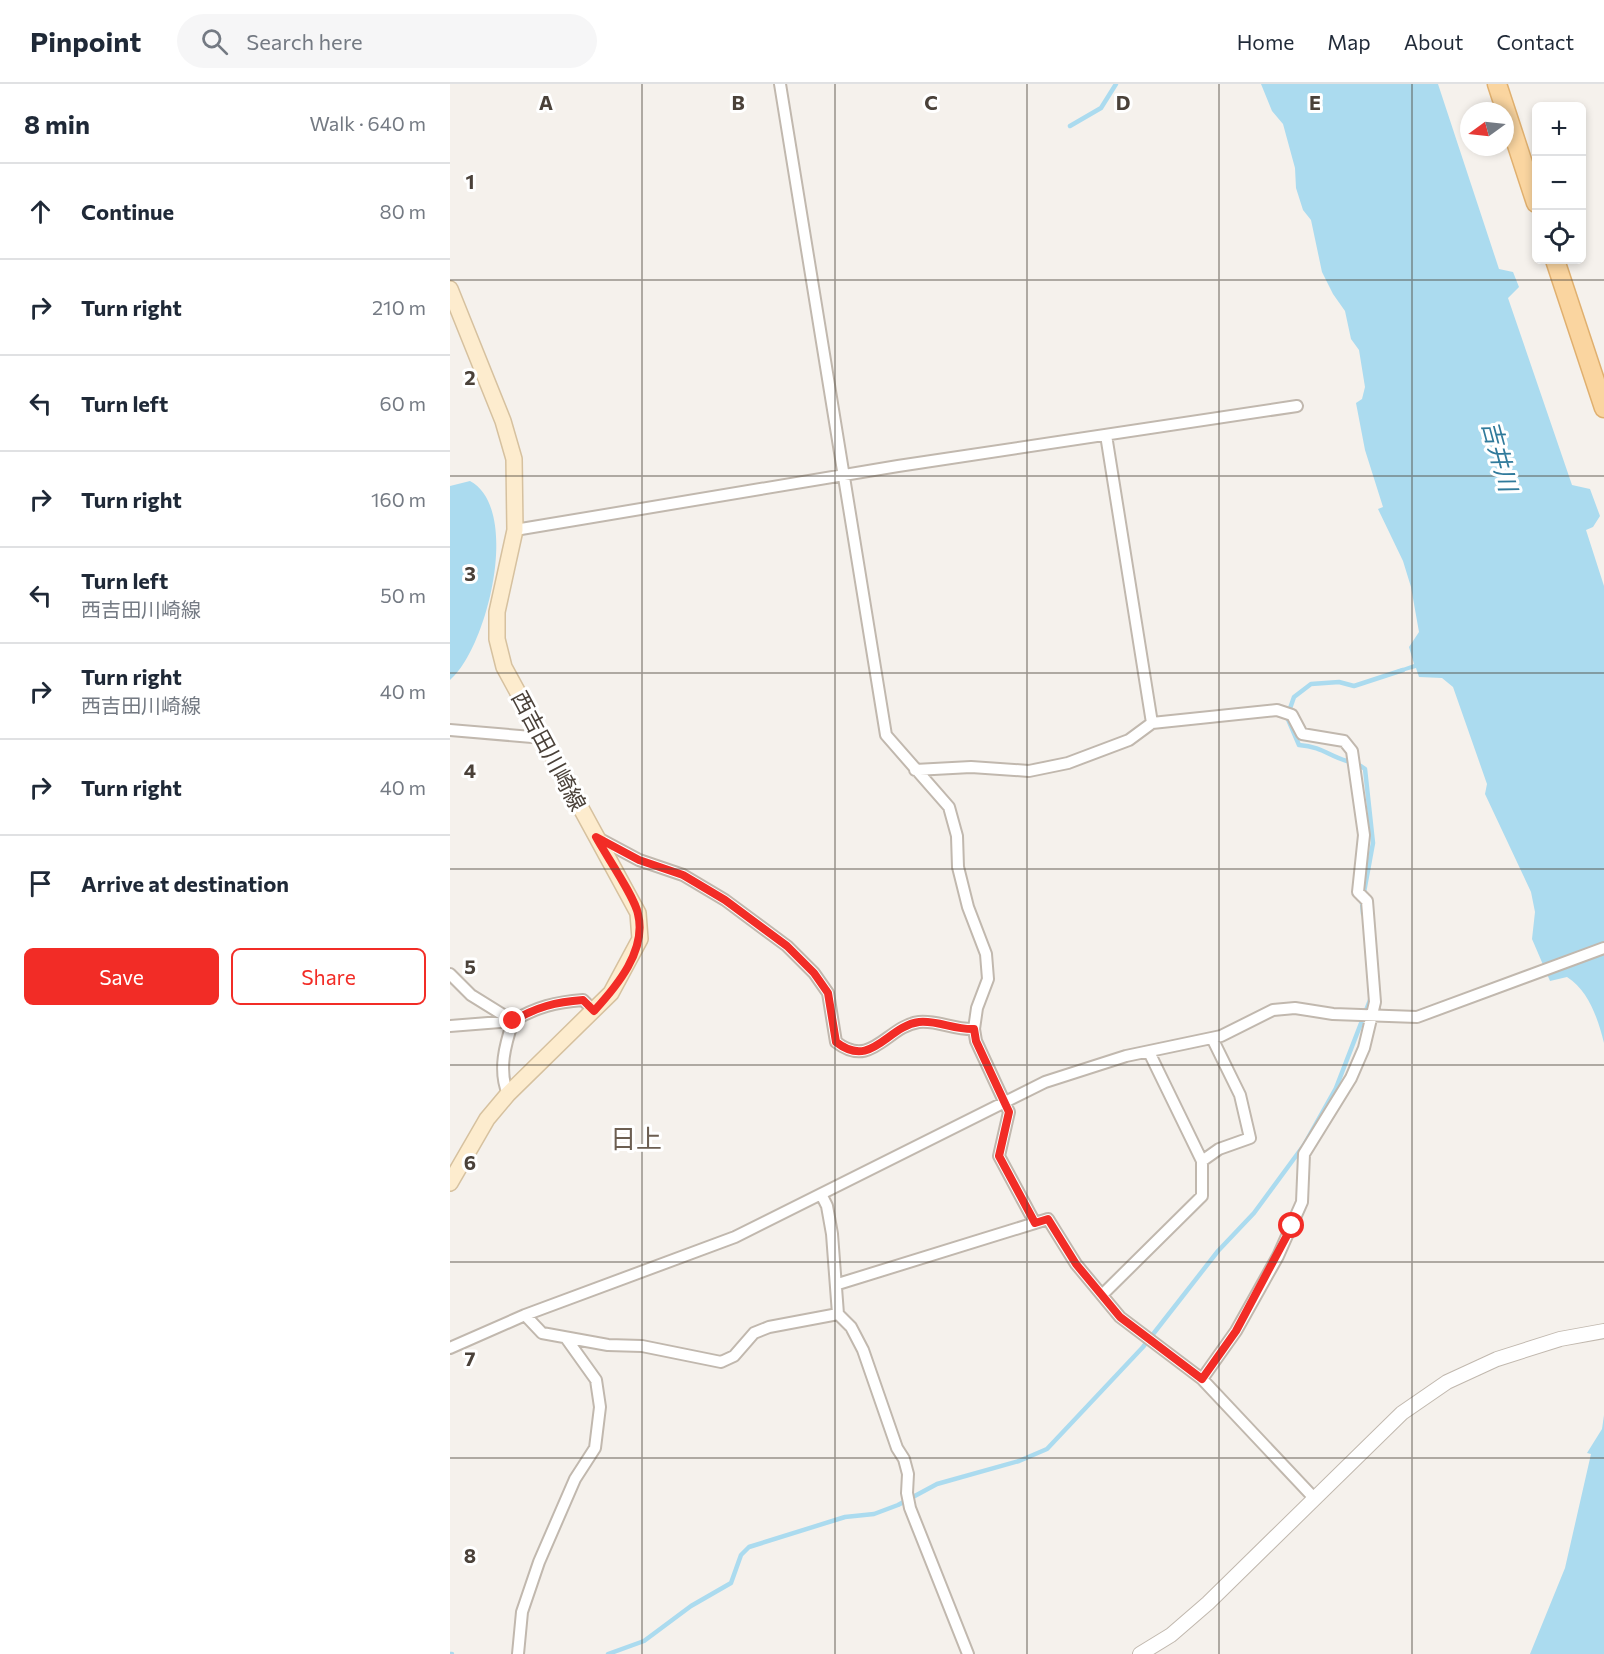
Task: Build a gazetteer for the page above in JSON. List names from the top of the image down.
{
  "streets": {
    "main road": ["西吉田川崎線"]
  },
  "districts": ["日上"],
  "water": ["吉井川"],
  "north": "left",
  "page": {
    "header": "Pinpoint",
    "search": "Search here",
    "nav": [
      "Home",
      "Map",
      "About",
      "Contact"
    ],
    "heading": ["8 min", "Walk · 640 m"],
    "map_buttons": ["+", "−"],
    "list": [
      ["Continue", "80 m"],
      ["Turn right", "210 m"],
      ["Turn left", "60 m"],
      ["Turn right", "160 m"],
      ["Turn left", "西吉田川崎線", "50 m"],
      ["Turn right", "西吉田川崎線", "40 m"],
      ["Turn right", "40 m"],
      "Arrive at destination"
    ],
    "buttons": ["Save", "Share"]
  },
  "grid": {
    "columns": [
      "A",
      "B",
      "C",
      "D",
      "E"
    ],
    "rows": [
      "1",
      "2",
      "3",
      "4",
      "5",
      "6",
      "7",
      "8"
    ]
  }
}
